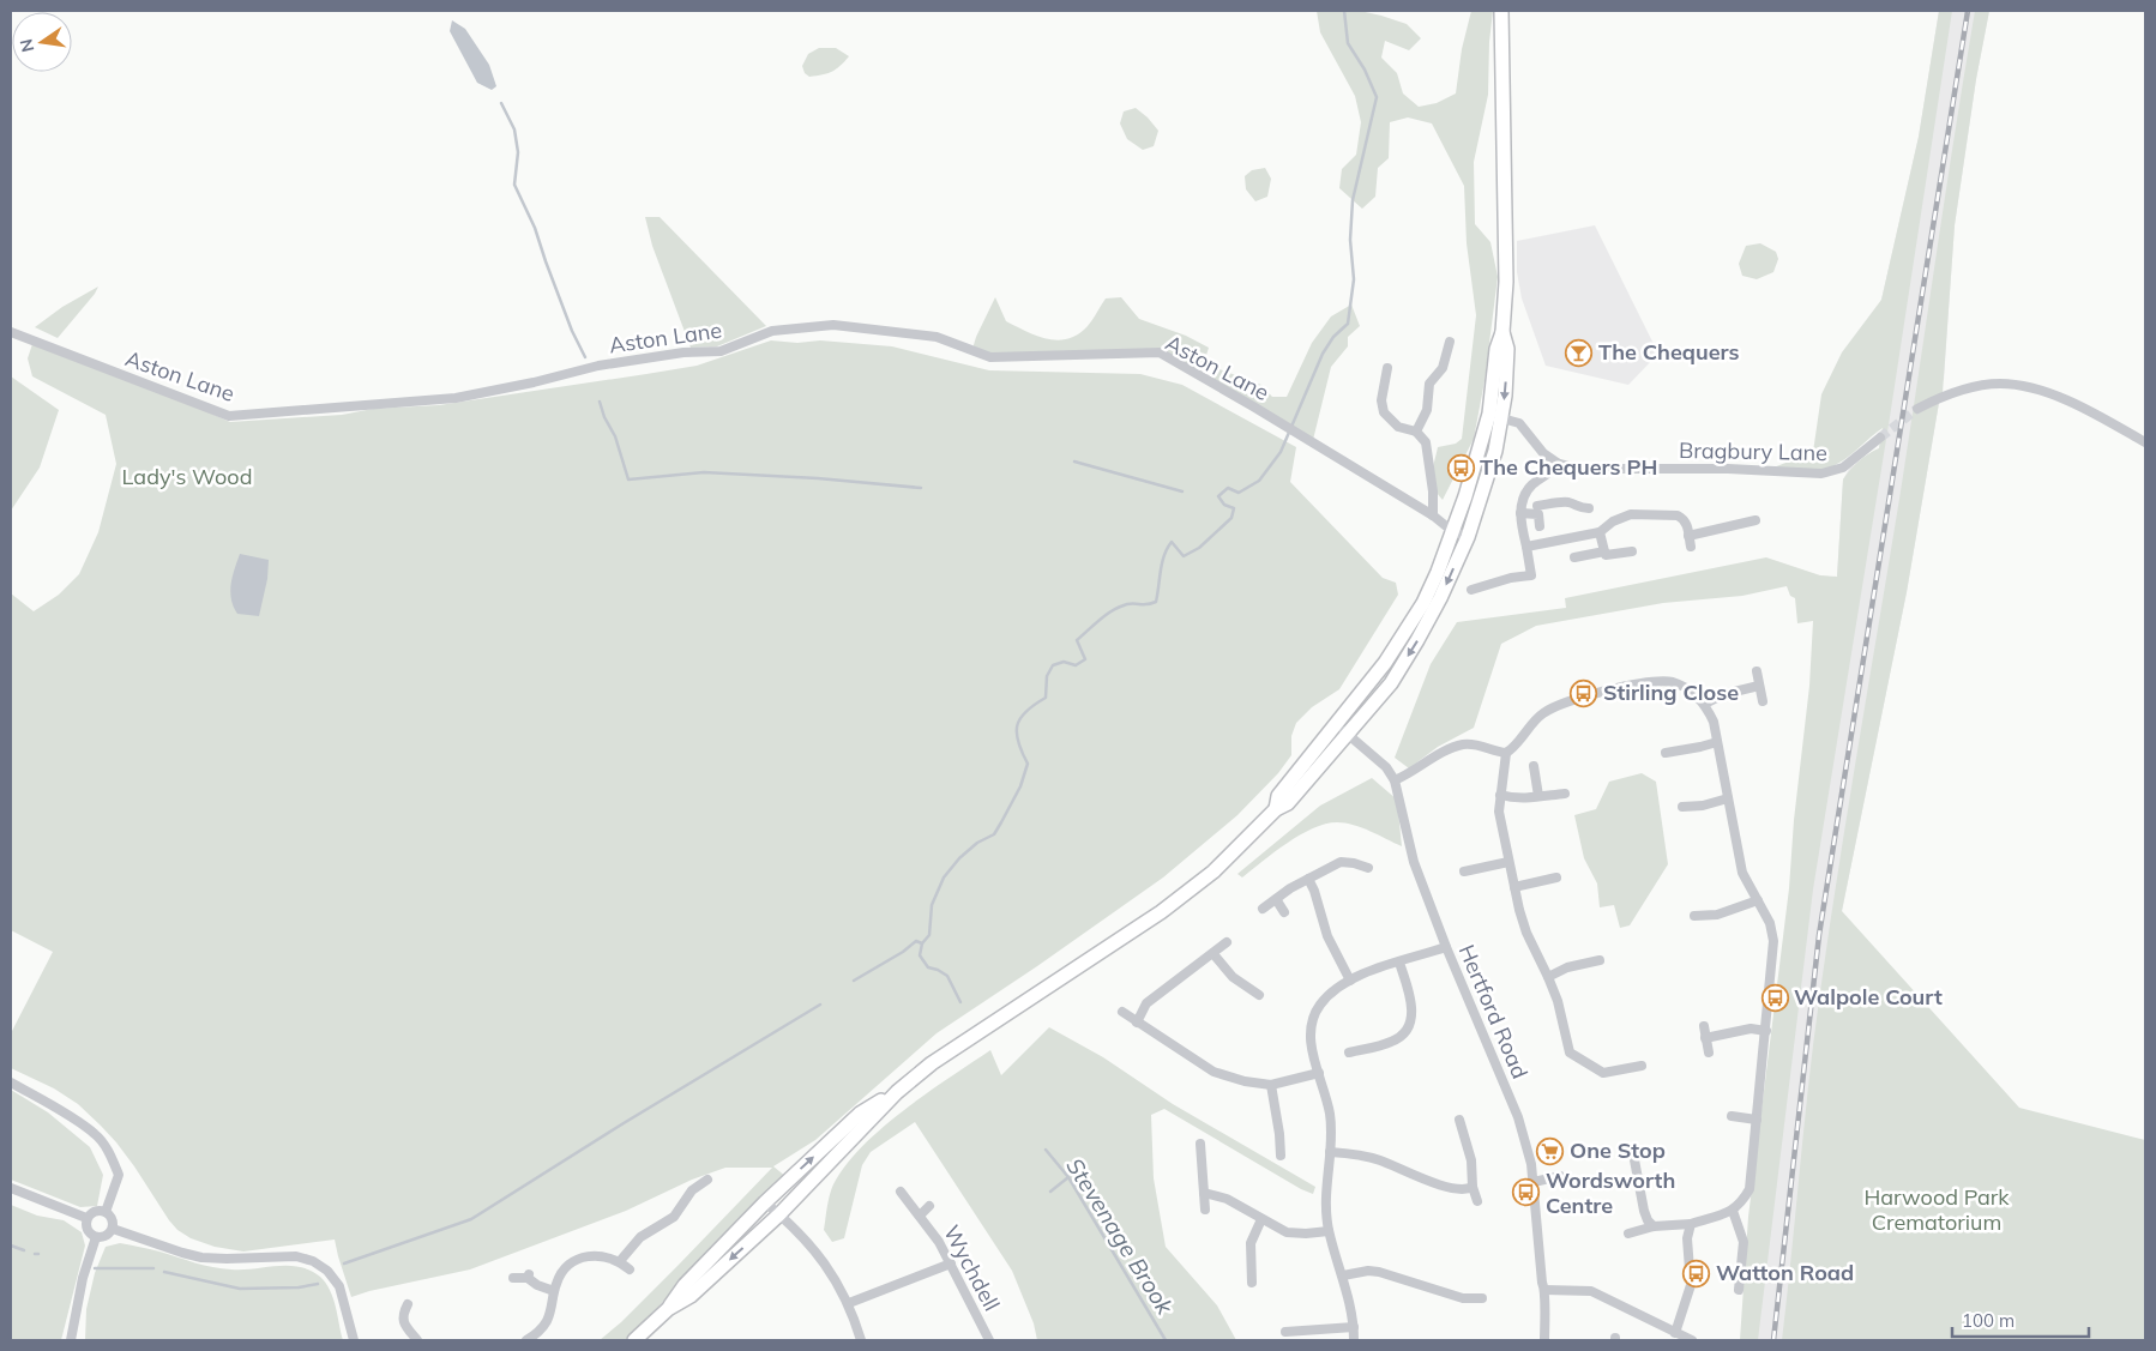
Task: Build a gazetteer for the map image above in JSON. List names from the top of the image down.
{
  "streets": {
    "street": [
      "Aston Lane",
      "Bragbury Lane",
      "Hertford Road",
      "Wychdell"
    ]
  },
  "water": ["Stevenage Brook"],
  "parks": ["Lady's Wood", "Harwood Park Crematorium"],
  "places": {
    "bar": ["The Chequers"],
    "bus stop": [
      "The Chequers PH",
      "Stirling Close",
      "Walpole Court",
      "Wordsworth Centre",
      "Watton Road"
    ],
    "supermarket": ["One Stop"]
  },
  "scale_bar": "100 m",
  "north": "left"
}
